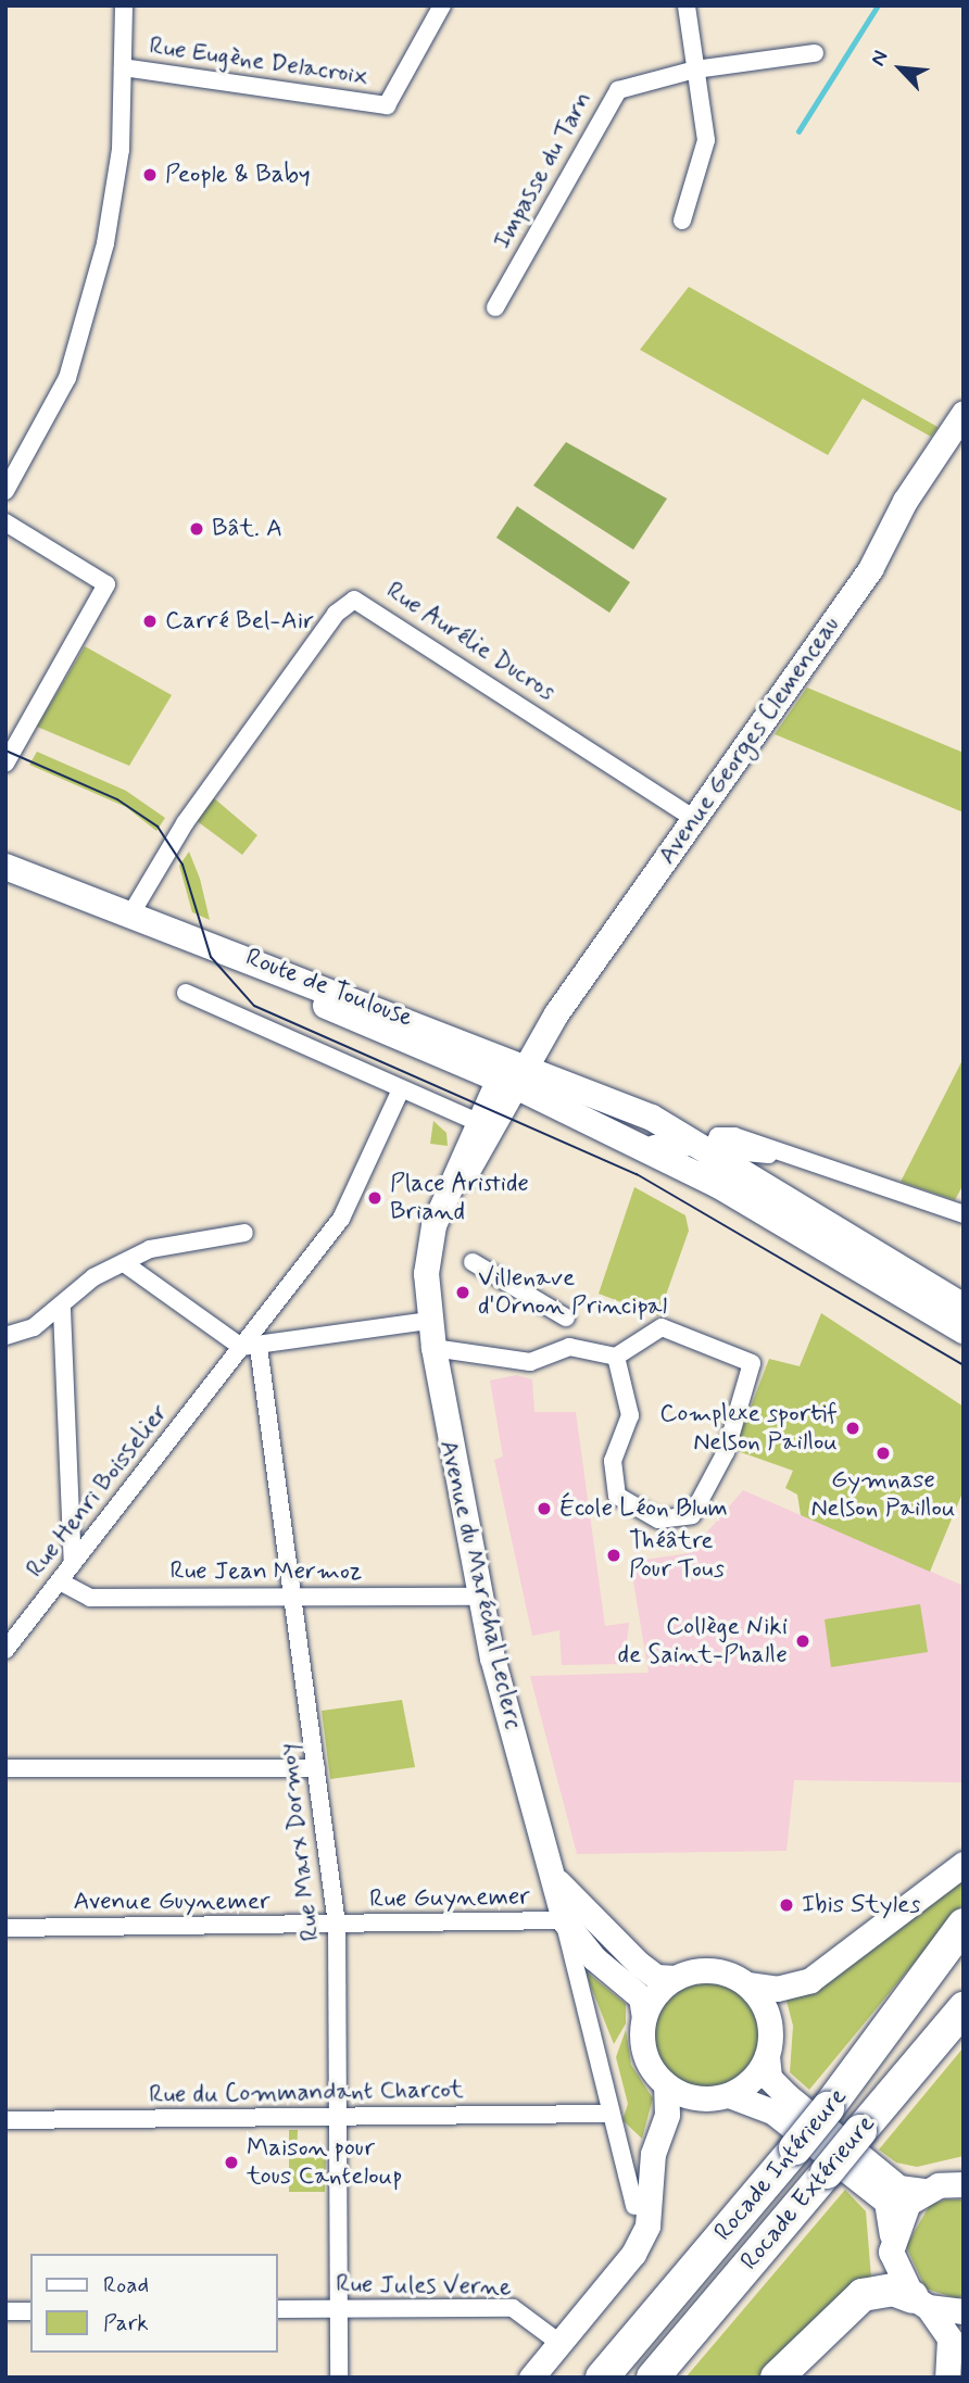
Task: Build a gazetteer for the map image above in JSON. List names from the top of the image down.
{
  "streets": {
    "highway": ["Rocade Intérieure", "Rocade Extérieure"],
    "main road": ["Route de Toulouse"],
    "street": [
      "Rue Eugène Delacroix",
      "Impasse du Tarn",
      "Rue Aurélie Ducros",
      "Avenue Georges Clemenceau",
      "Rue Henri Boisselier",
      "Rue Jean Mermoz",
      "Avenue du Maréchal Leclerc",
      "Rue Marx Dormoy",
      "Rue Guynemer",
      "Avenue Guynemer",
      "Rue du Commandant Charcot",
      "Rue Jules Verne"
    ]
  },
  "crossings": [
    ["Rue Aurélie Ducros", "Avenue Georges Clemenceau"],
    ["Rue Aurélie Ducros", "Route de Toulouse"],
    ["Avenue Georges Clemenceau", "Route de Toulouse"],
    ["Avenue Georges Clemenceau", "Avenue du Maréchal Leclerc"],
    ["Route de Toulouse", "Avenue du Maréchal Leclerc"],
    ["Rue Henri Boisselier", "Rue Jean Mermoz"],
    ["Rue Henri Boisselier", "Rue Marx Dormoy"],
    ["Rue Jean Mermoz", "Avenue du Maréchal Leclerc"],
    ["Rue Jean Mermoz", "Rue Marx Dormoy"],
    ["Avenue du Maréchal Leclerc", "Rue Guynemer"],
    ["Rue Marx Dormoy", "Rue Guynemer"],
    ["Rue Marx Dormoy", "Avenue Guynemer"],
    ["Rue Marx Dormoy", "Rue du Commandant Charcot"],
    ["Rue Marx Dormoy", "Rue Jules Verne"],
    ["Rue Guynemer", "Avenue Guynemer"]
  ],
  "places": [
    "People & Baby",
    "Bât. A",
    "Carré Bel-Air",
    "Place Aristide Briand",
    "Villenave d'Ornon Principal",
    "Complexe sportif Nelson Paillou",
    "Gymnase Nelson Paillou",
    "École Léon Blum",
    "Théâtre Pour Tous",
    "Collège Niki de Saint-Phalle",
    "Ibis Styles",
    "Maison pour tous Canteloup"
  ],
  "legend": ["Road", "Park"],
  "north": "top left"
}
